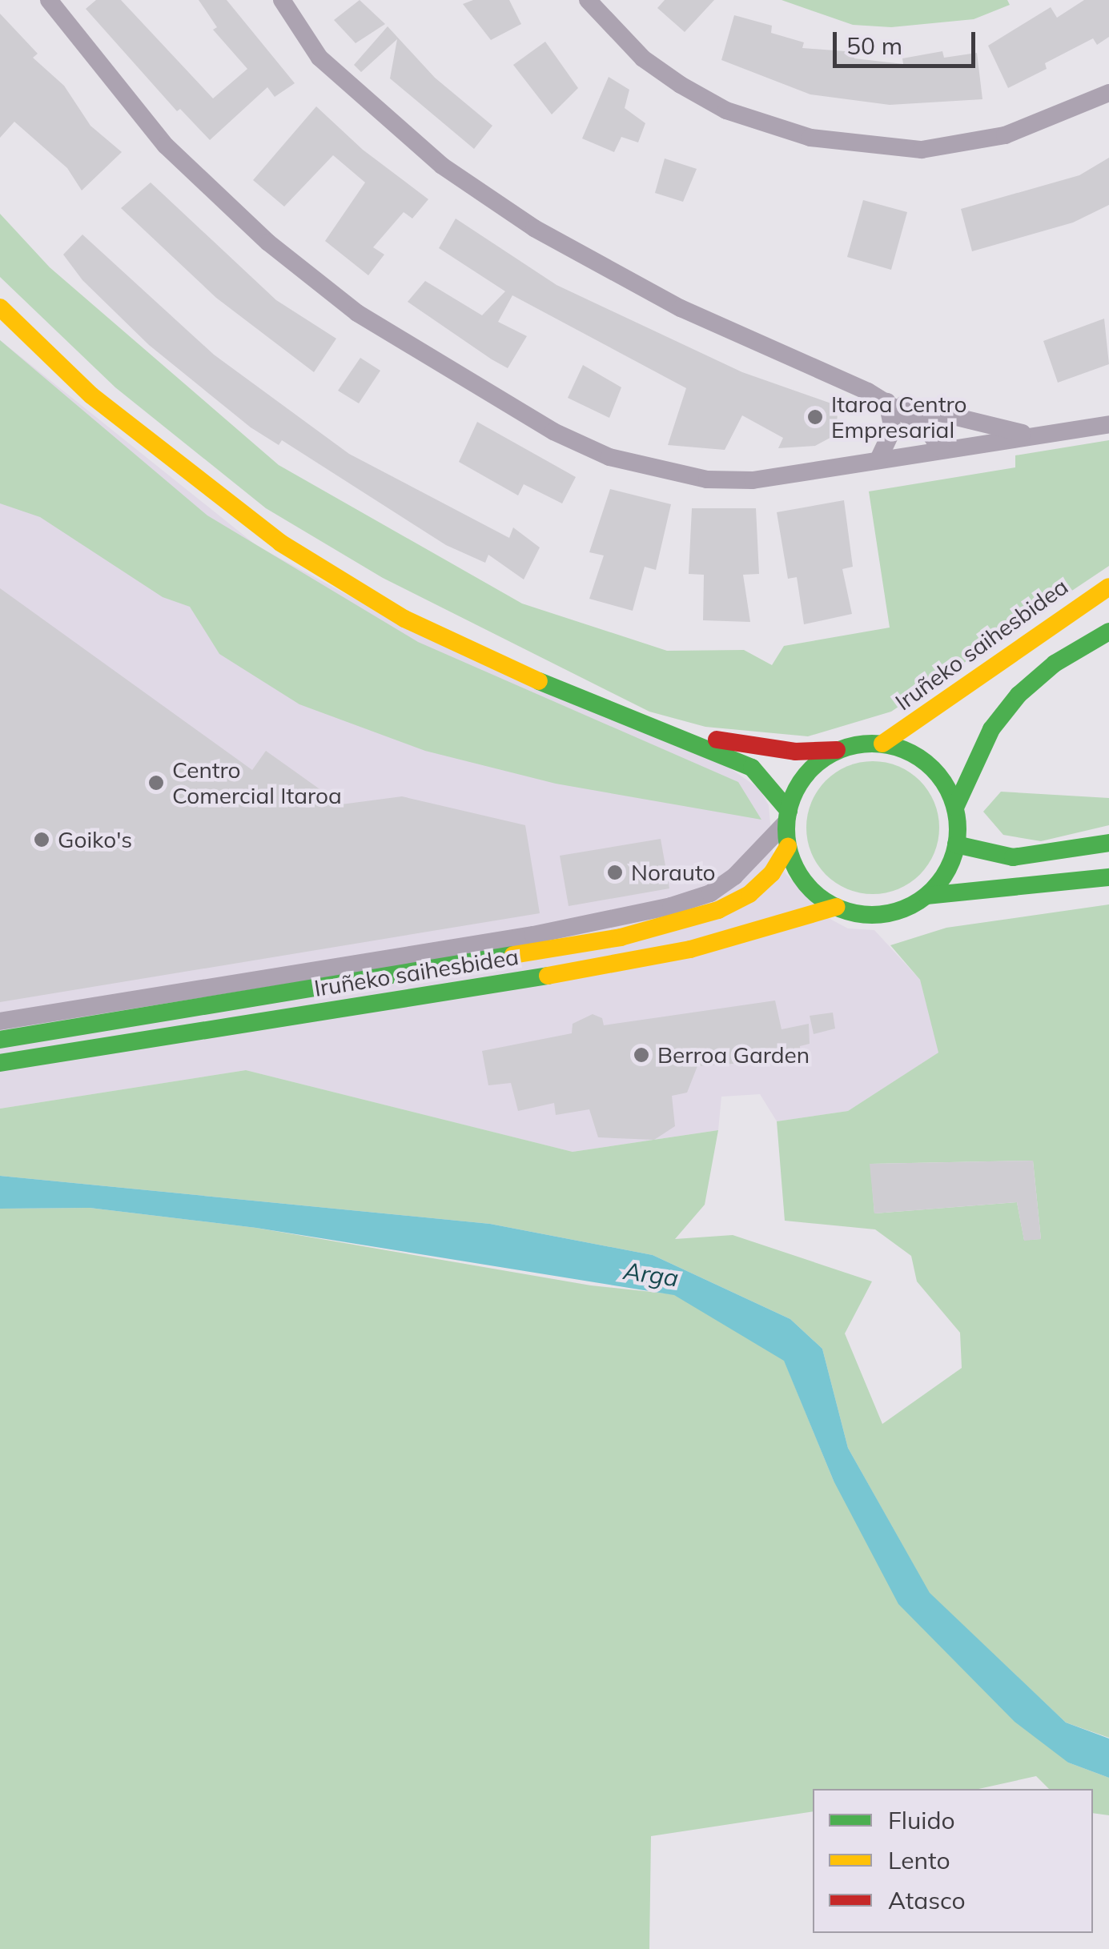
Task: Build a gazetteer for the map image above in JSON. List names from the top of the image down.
{
  "streets": {
    "main road": ["Iruñeko saihesbidea"]
  },
  "water": ["Arga"],
  "places": [
    "Itaroa Centro Empresarial",
    "Centro Comercial Itaroa",
    "Goiko's",
    "Norauto",
    "Berroa Garden"
  ],
  "legend": ["Fluido", "Lento", "Atasco"],
  "scale_bar": "50 m"
}
